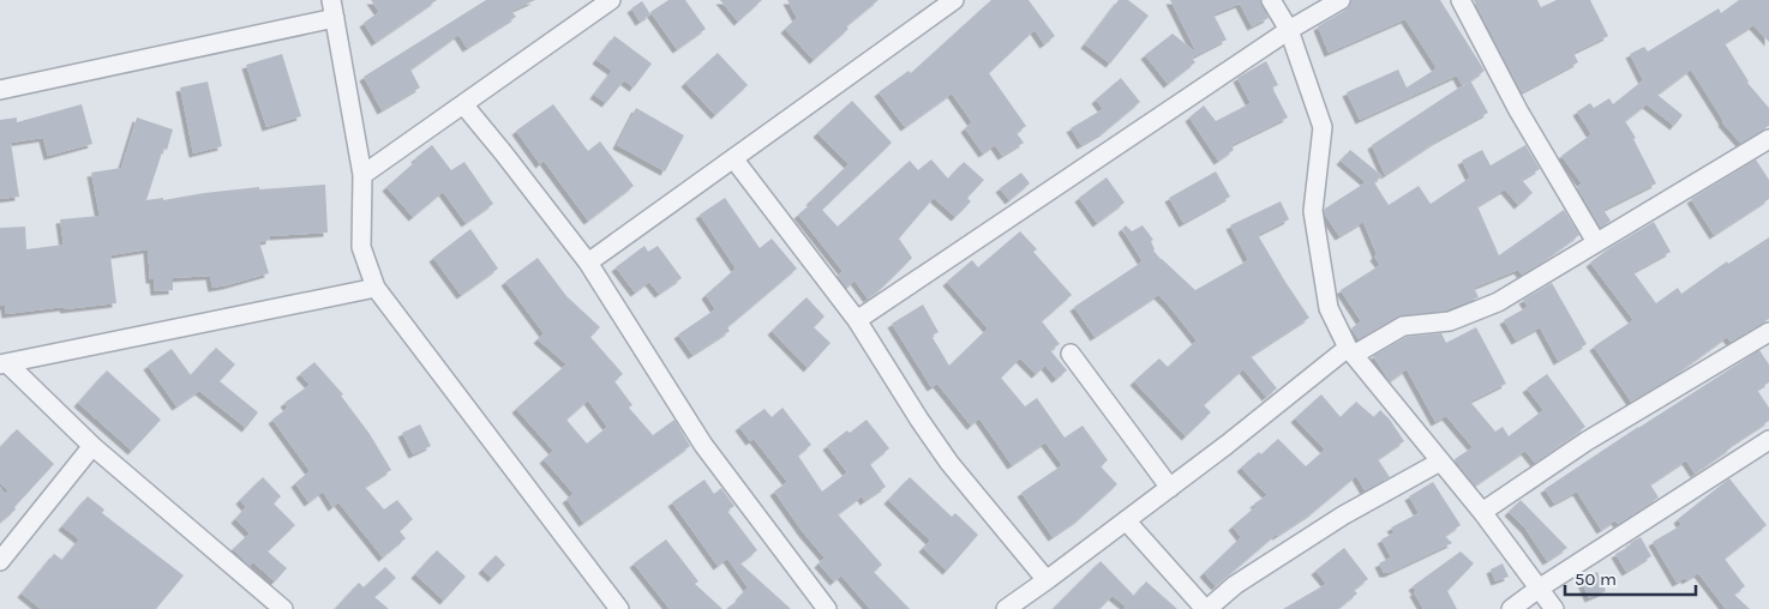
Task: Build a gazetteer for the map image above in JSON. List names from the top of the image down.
{
  "scale_bar": "50 m"
}
